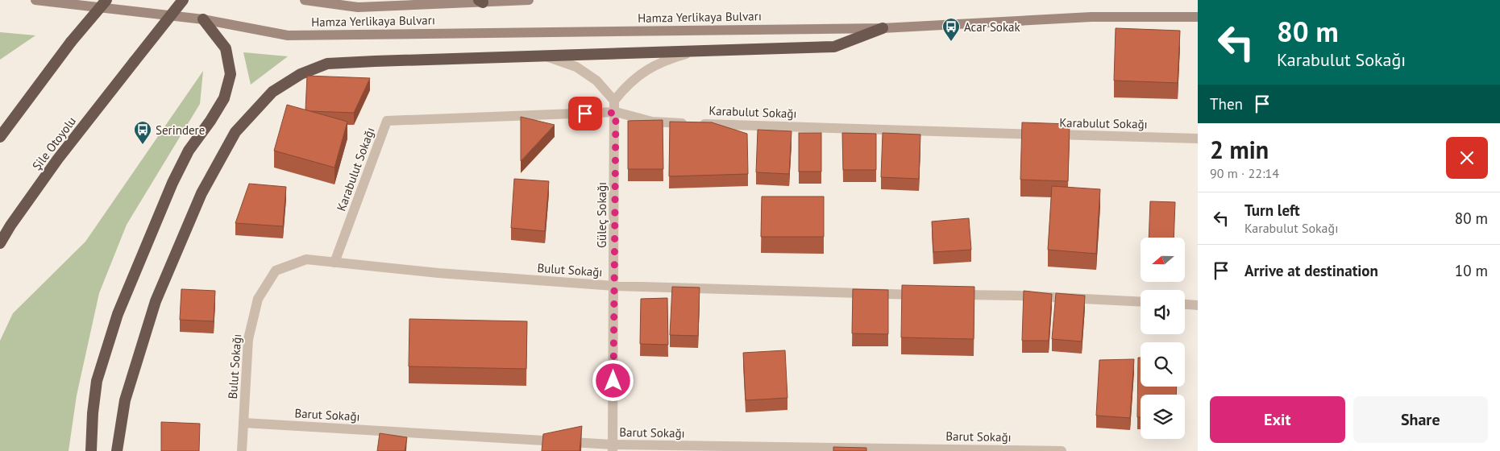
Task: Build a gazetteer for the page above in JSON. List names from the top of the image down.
{
  "streets": {
    "highway": ["Şile Otoyolu"],
    "main road": ["Hamza Yerlikaya Bulvarı"],
    "street": [
      "Karabulut Sokağı",
      "Güleç Sokağı",
      "Bulut Sokağı",
      "Barut Sokağı"
    ]
  },
  "crossings": [
    ["Karabulut Sokağı", "Güleç Sokağı"],
    ["Karabulut Sokağı", "Bulut Sokağı"],
    ["Güleç Sokağı", "Bulut Sokağı"],
    ["Güleç Sokağı", "Barut Sokağı"],
    ["Bulut Sokağı", "Barut Sokağı"]
  ],
  "places": {
    "bus stop": ["Acar Sokak", "Serindere"]
  },
  "north": "left",
  "page": {
    "turn": ["80 m", "Karabulut Sokağı"],
    "then": "Then",
    "heading": ["2 min", "90 m · 22:14"],
    "list": [
      {
        "name": "Turn left",
        "note": "Karabulut Sokağı",
        "value": "80 m"
      },
      {
        "name": "Arrive at destination",
        "value": "10 m"
      }
    ],
    "buttons": ["Exit", "Share"]
  }
}
